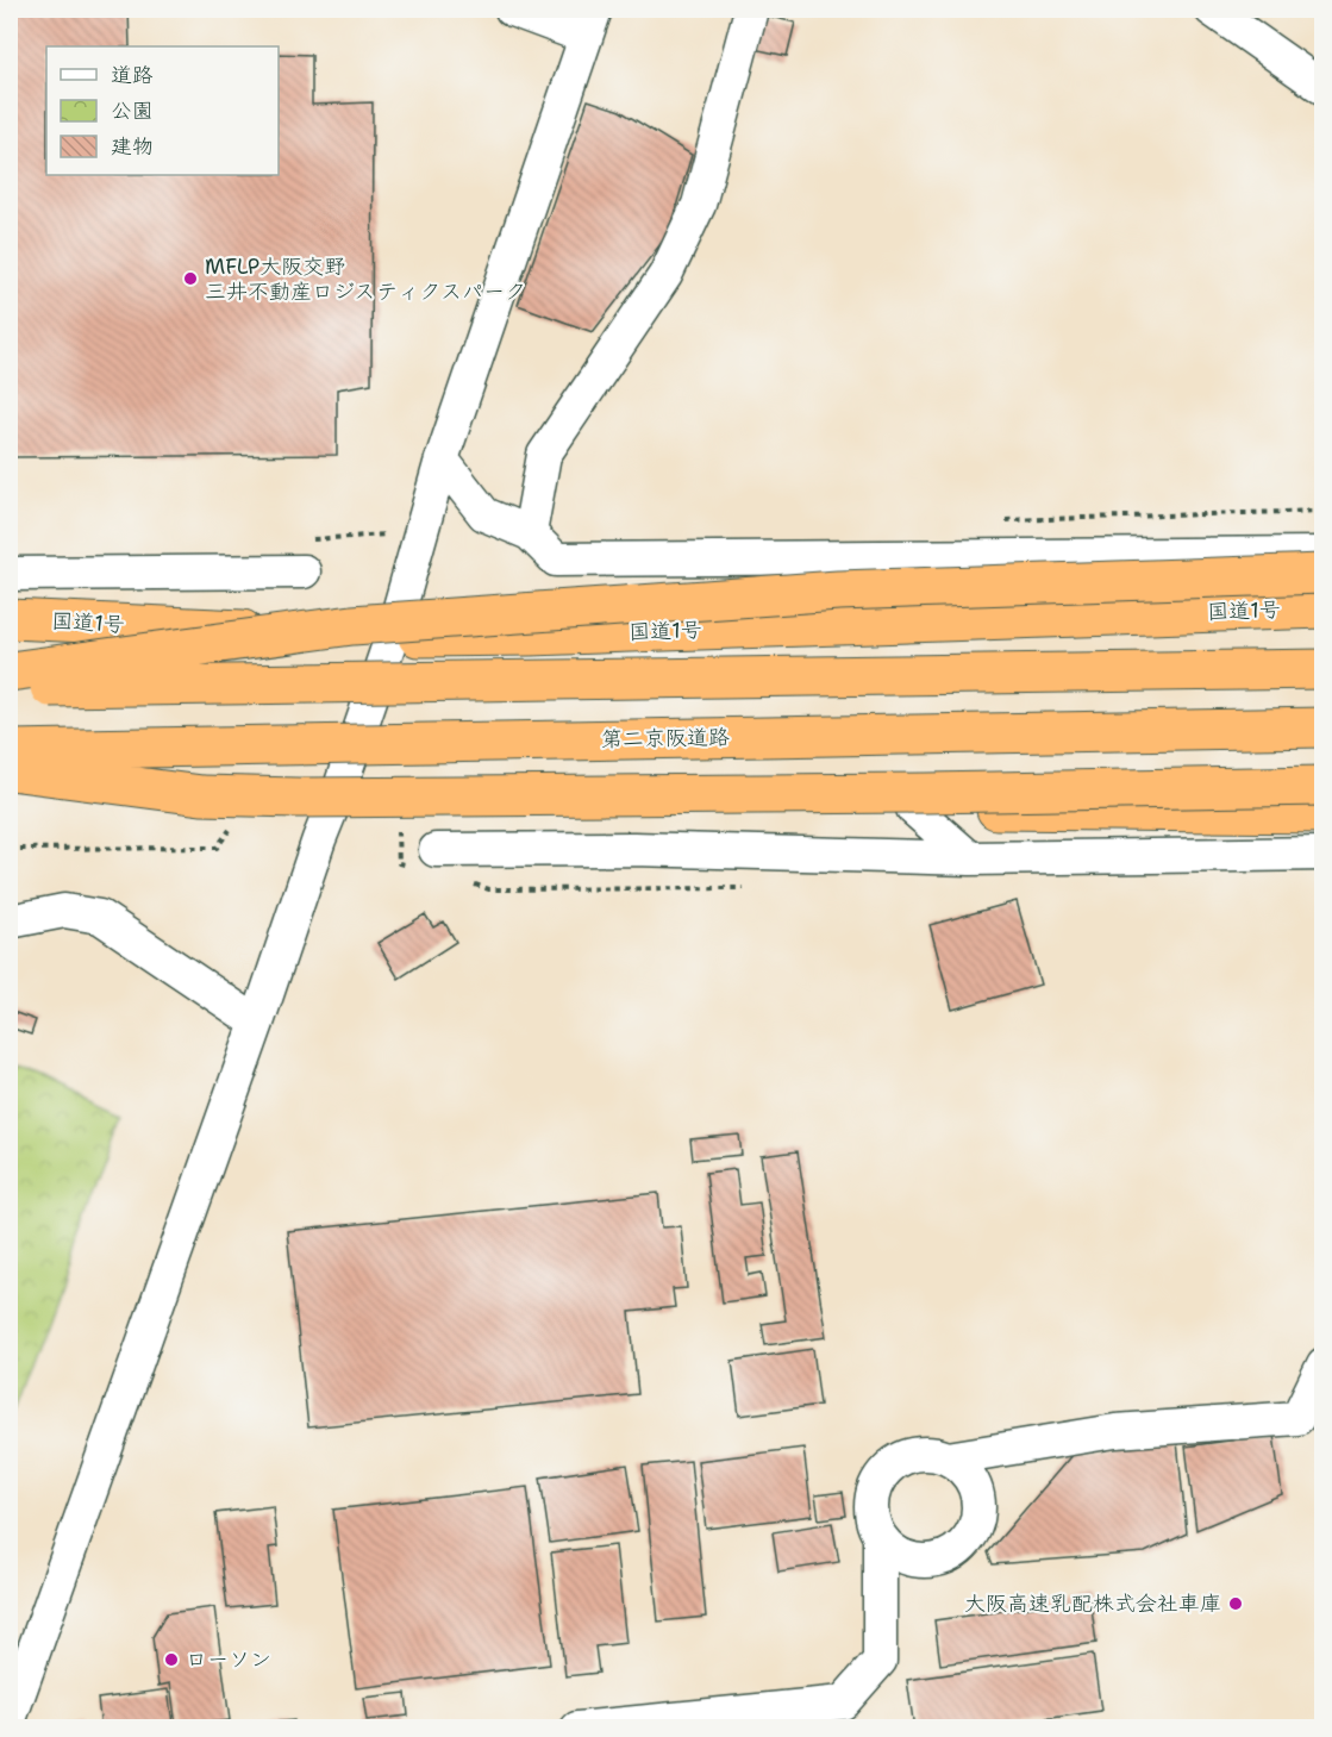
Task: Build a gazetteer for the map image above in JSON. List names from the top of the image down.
{
  "streets": {
    "highway": ["国道1号", "第二京阪道路"]
  },
  "places": ["MFLP大阪交野 三井不動産ロジスティクスパーク", "大阪高速乳配株式会社車庫", "ローソン"],
  "legend": ["道路", "公園", "建物"]
}
